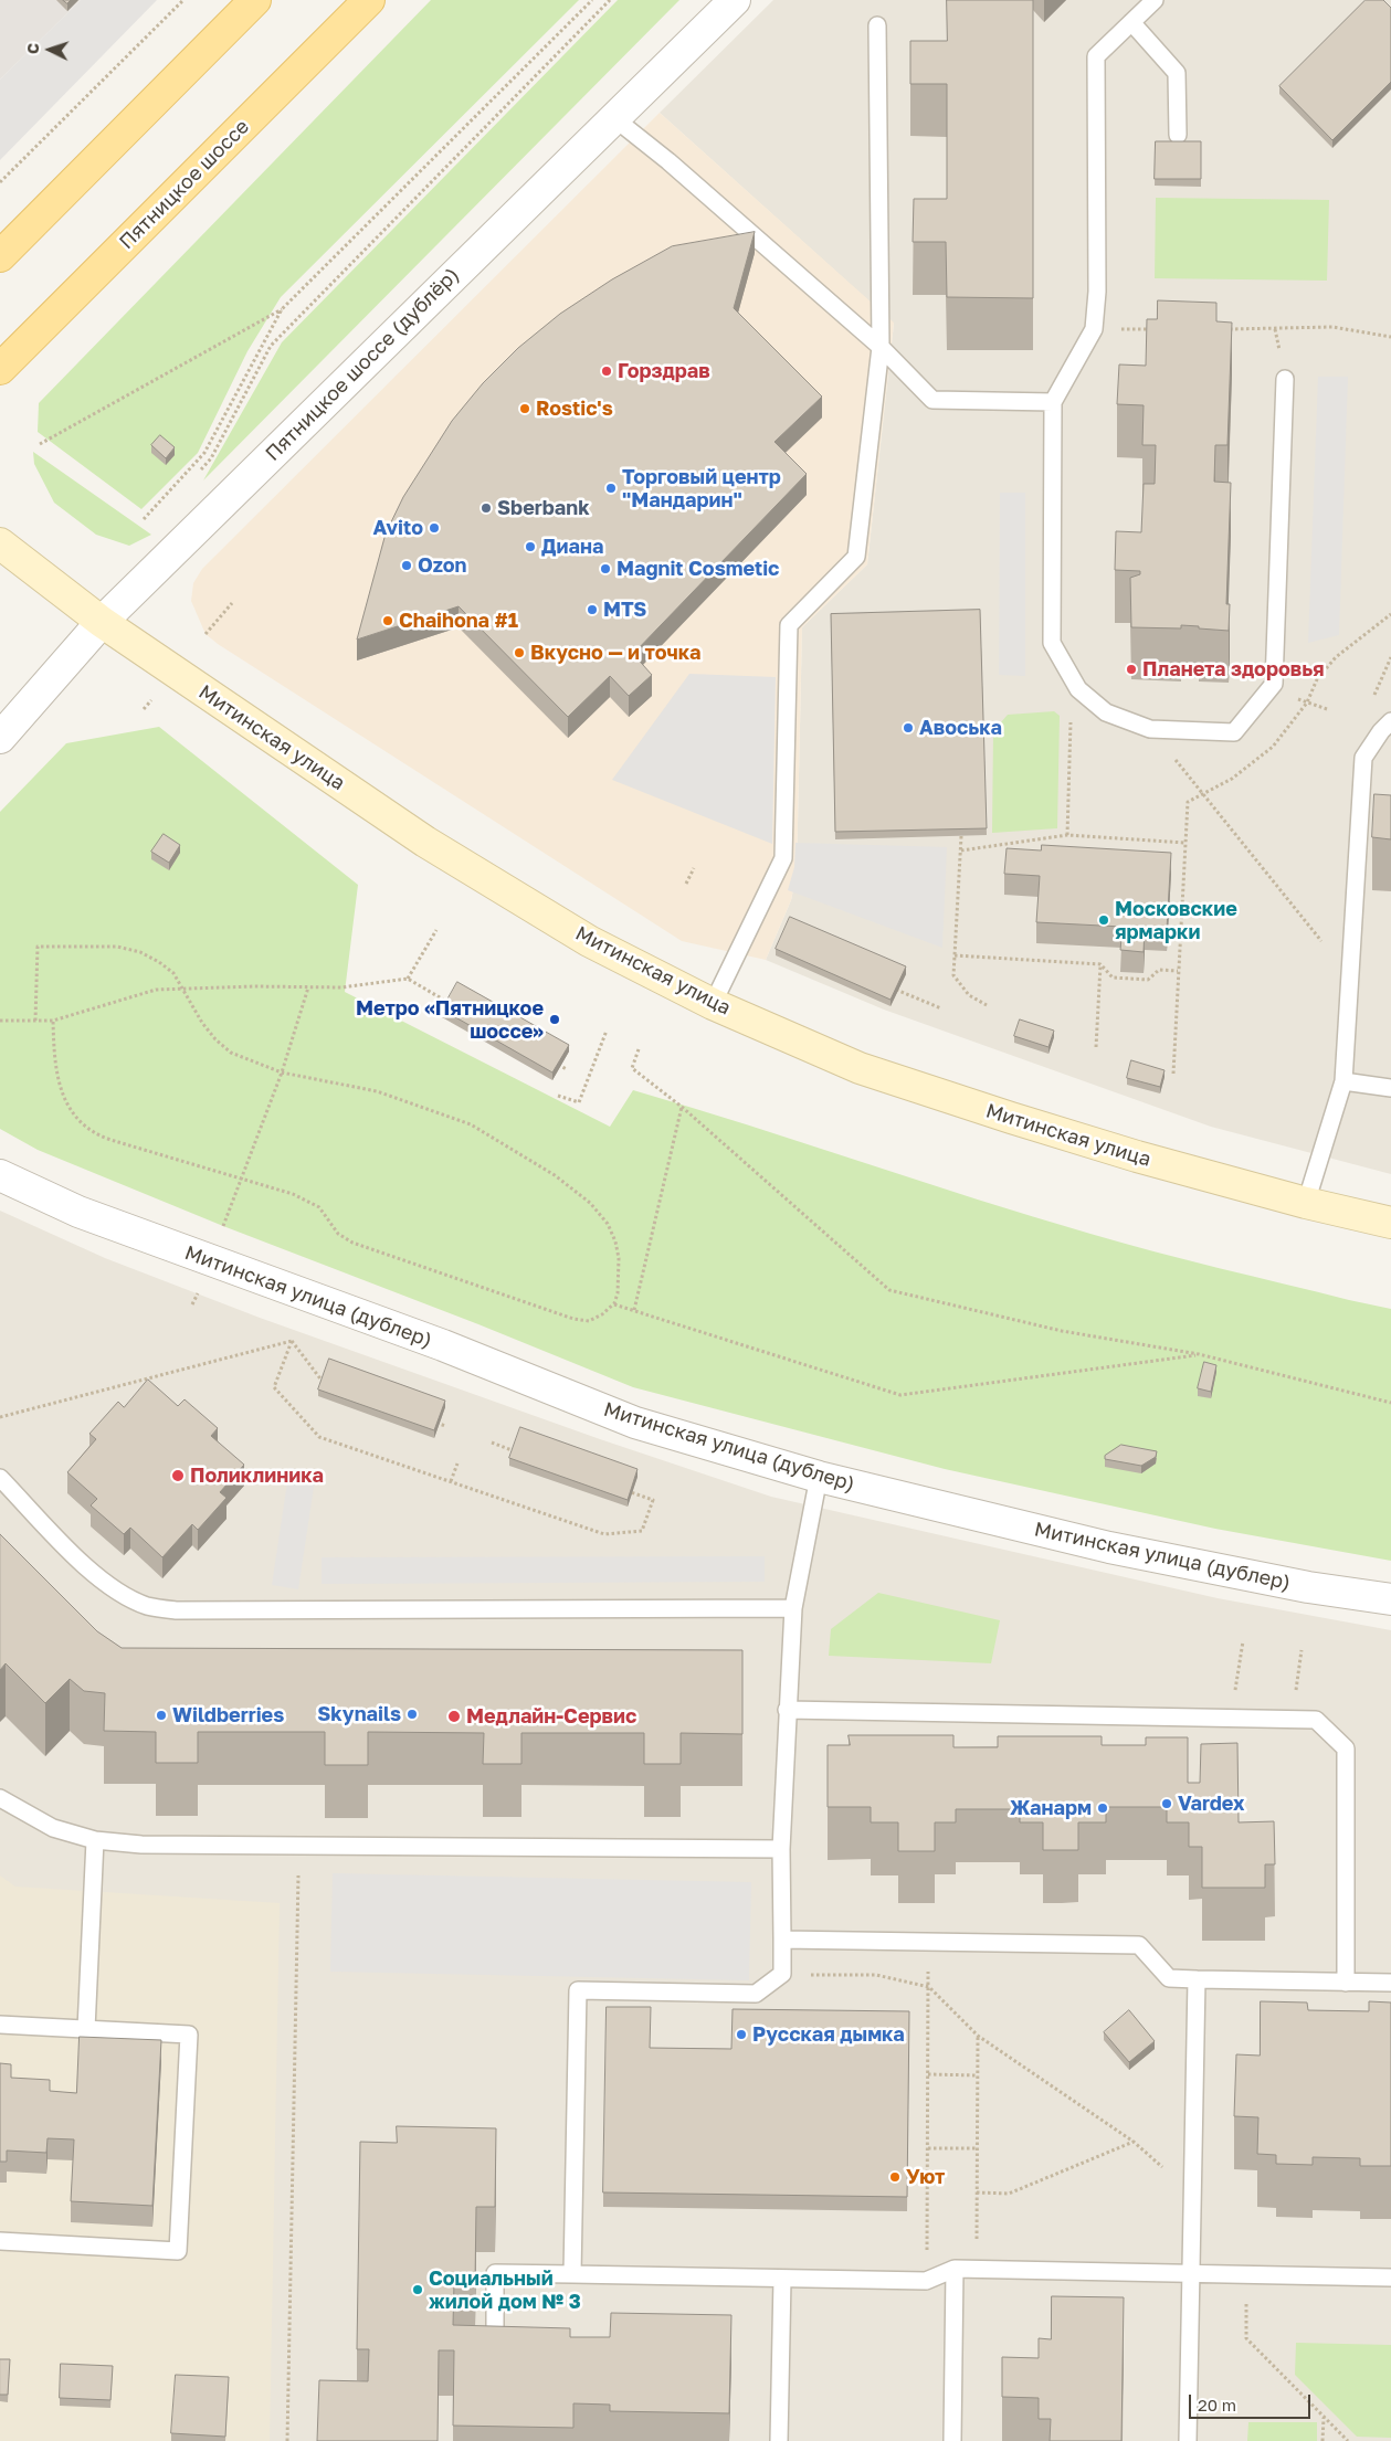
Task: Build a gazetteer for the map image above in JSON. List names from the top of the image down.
{
  "streets": {
    "main road": ["Пятницкое шоссе", "Митинская улица"],
    "street": ["Пятницкое шоссе (дублёр)", "Митинская улица (дублер)"]
  },
  "crossings": [
    ["Пятницкое шоссе (дублёр)", "Митинская улица"]
  ],
  "places": [
    "Горздрав",
    "Rostic's",
    "Торговый центр \"Мандарин\"",
    "Sberbank",
    "Avito",
    "Диана",
    "Ozon",
    "Magnit Cosmetic",
    "MTS",
    "Chaihona #1",
    "Вкусно — и точка",
    "Планета здоровья",
    "Авоська",
    "Московские ярмарки",
    "Метро «Пятницкое шоссе»",
    "Поликлиника",
    "Skynails",
    "Wildberries",
    "Медлайн-Сервис",
    "Vardex",
    "Жанарм",
    "Русская дымка",
    "Уют",
    "Социальный жилой дом № 3"
  ],
  "scale_bar": "20 m",
  "north": "left"
}
